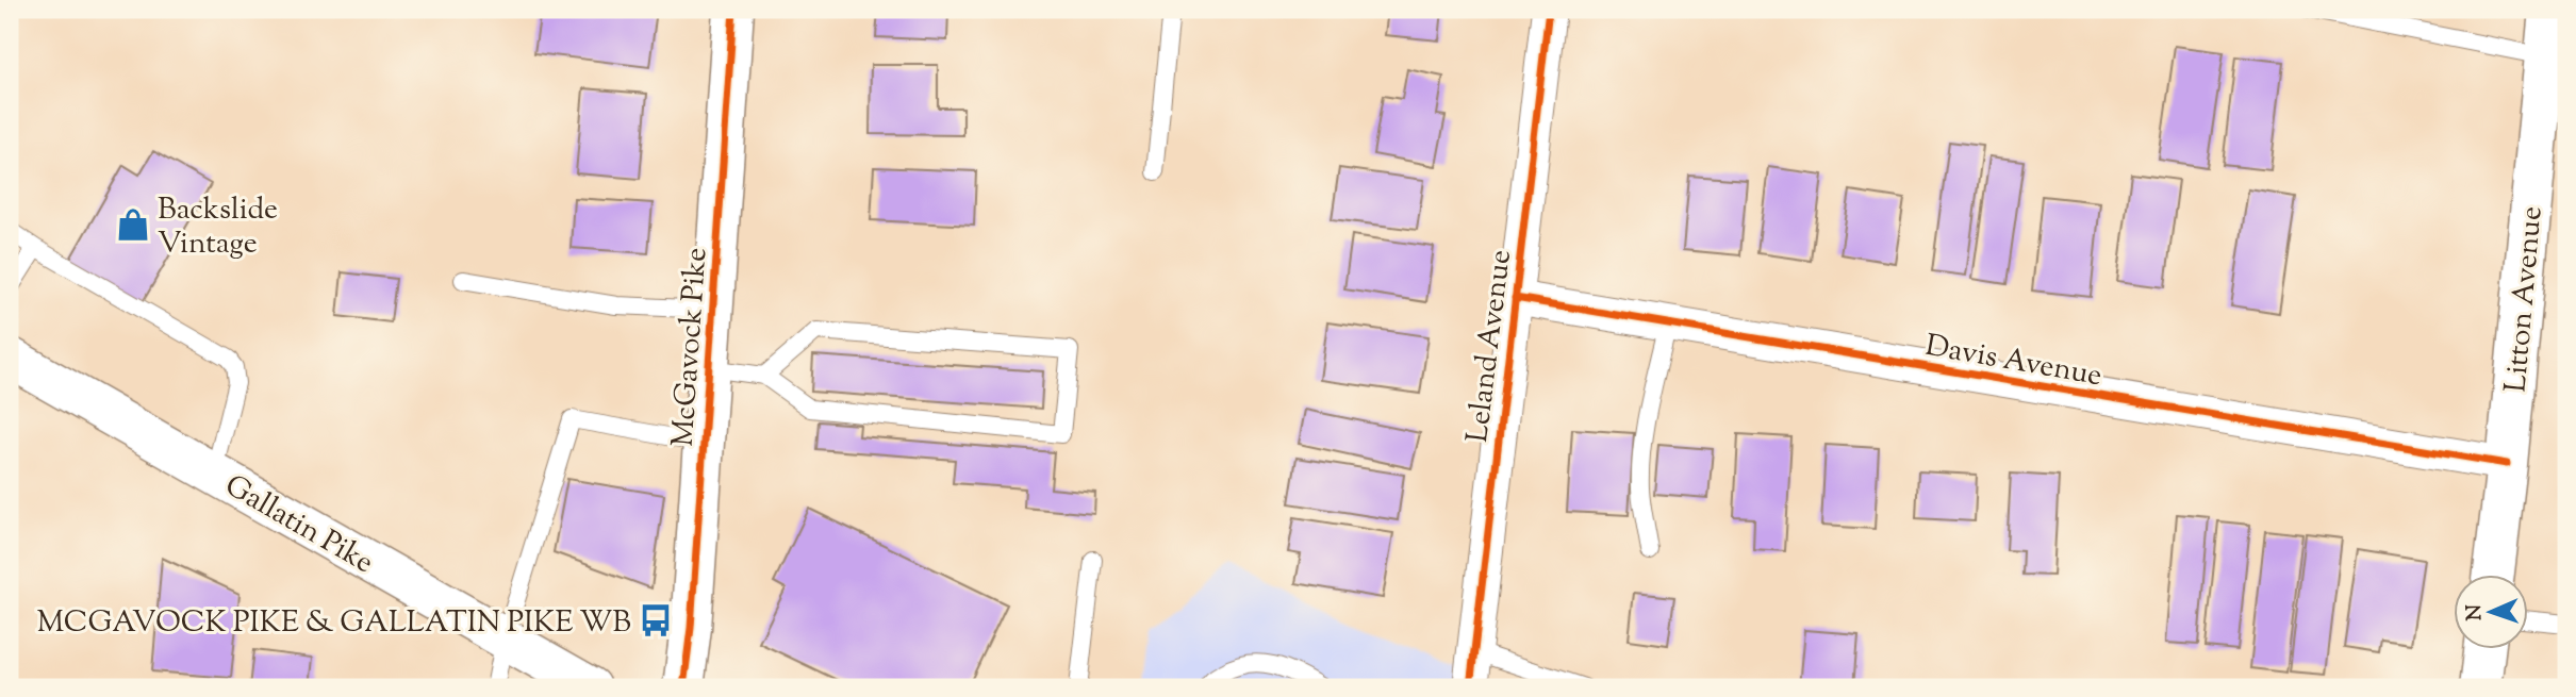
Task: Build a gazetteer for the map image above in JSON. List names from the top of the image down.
{
  "streets": {
    "street": [
      "Litton Avenue",
      "Leland Avenue",
      "McGavock Pike",
      "Davis Avenue",
      "Gallatin Pike"
    ]
  },
  "crossings": [
    ["Litton Avenue", "Davis Avenue"],
    ["Leland Avenue", "Davis Avenue"]
  ],
  "places": {
    "shop": ["Backslide Vintage"],
    "bus stop": ["MCGAVOCK PIKE & GALLATIN PIKE WB"]
  },
  "north": "left"
}
